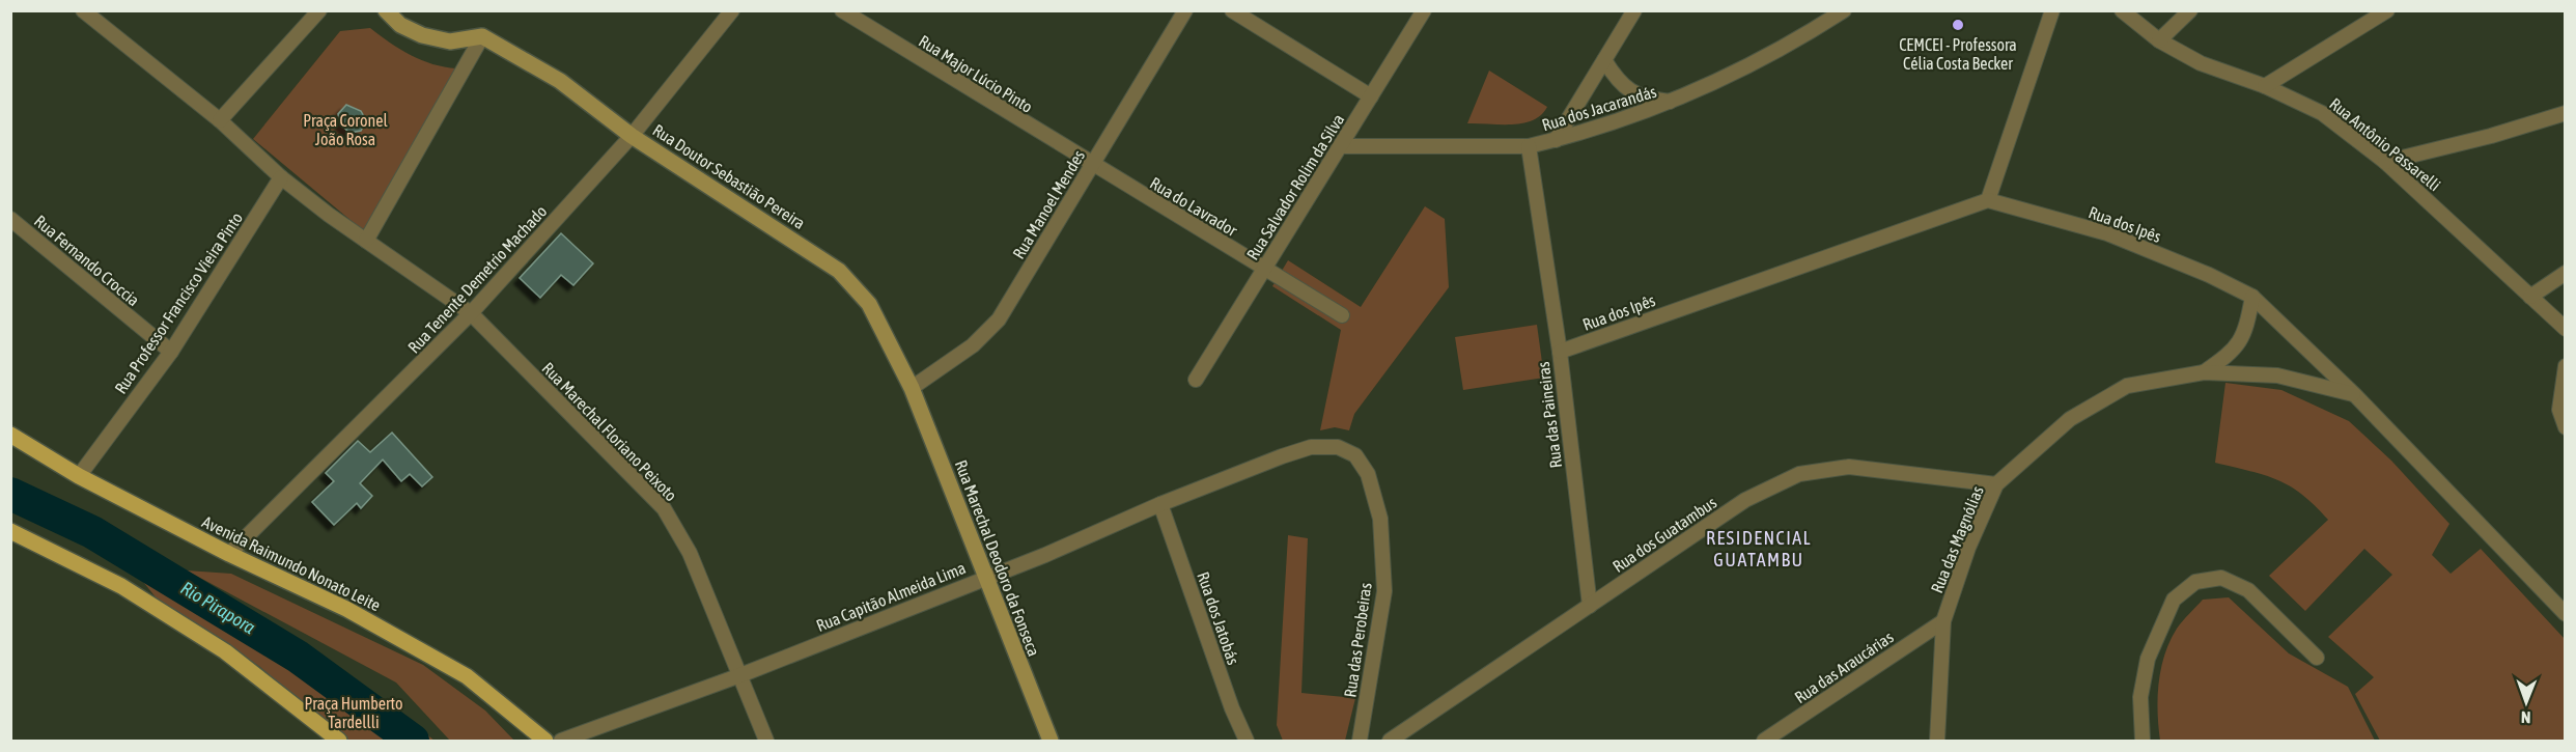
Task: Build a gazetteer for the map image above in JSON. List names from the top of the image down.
{
  "streets": {
    "main road": ["Avenida Raimundo Nonato Leite"],
    "street": [
      "Rua Major Lúcio Pinto",
      "Rua dos Jacarandás",
      "Rua Antônio Passarelli",
      "Rua Doutor Sebastião Pereira",
      "Rua Salvador Rolim da Silva",
      "Rua Manoel Mendes",
      "Rua do Lavrador",
      "Rua dos Ipês",
      "Rua Fernando Croccia",
      "Rua Tenente Demetrio Machado",
      "Rua Professor Francisco Vieira Pinto",
      "Rua das Paineiras",
      "Rua Marechal Floriano Peixoto",
      "Rua dos Guatambus",
      "Rua das Magnólias",
      "Rua Marechal Deodoro da Fonseca",
      "Rua Capitão Almeida Lima",
      "Rua dos Jatobás",
      "Rua das Perobeiras",
      "Rua das Araucárias"
    ]
  },
  "crossings": [
    ["Rua Major Lúcio Pinto", "Rua Manoel Mendes"],
    ["Rua Major Lúcio Pinto", "Rua do Lavrador"],
    ["Rua dos Jacarandás", "Rua Salvador Rolim da Silva"],
    ["Rua dos Jacarandás", "Rua das Paineiras"],
    ["Rua Doutor Sebastião Pereira", "Rua Manoel Mendes"],
    ["Rua Doutor Sebastião Pereira", "Rua Tenente Demetrio Machado"],
    ["Rua Doutor Sebastião Pereira", "Rua Marechal Deodoro da Fonseca"],
    ["Rua Salvador Rolim da Silva", "Rua do Lavrador"],
    ["Rua Manoel Mendes", "Rua do Lavrador"],
    ["Rua Manoel Mendes", "Rua Marechal Deodoro da Fonseca"],
    ["Rua dos Ipês", "Rua das Paineiras"],
    ["Rua dos Ipês", "Rua das Magnólias"],
    ["Rua Fernando Croccia", "Rua Professor Francisco Vieira Pinto"],
    ["Rua Tenente Demetrio Machado", "Rua Marechal Floriano Peixoto"],
    ["Rua Tenente Demetrio Machado", "Avenida Raimundo Nonato Leite"],
    ["Rua Professor Francisco Vieira Pinto", "Avenida Raimundo Nonato Leite"],
    ["Rua das Paineiras", "Rua dos Guatambus"],
    ["Rua Marechal Floriano Peixoto", "Rua Capitão Almeida Lima"],
    ["Rua dos Guatambus", "Rua das Magnólias"],
    ["Rua das Magnólias", "Rua das Araucárias"],
    ["Rua Marechal Deodoro da Fonseca", "Rua Capitão Almeida Lima"],
    ["Rua Capitão Almeida Lima", "Rua dos Jatobás"],
    ["Rua Capitão Almeida Lima", "Rua das Perobeiras"]
  ],
  "districts": ["RESIDENCIAL GUATAMBU"],
  "water": ["Rio Pirapora"],
  "parks": ["Praça Coronel João Rosa", "Praça Humberto Tardellli"],
  "places": ["CEMCEI - Professora Célia Costa Becker"],
  "north": "bottom"
}
